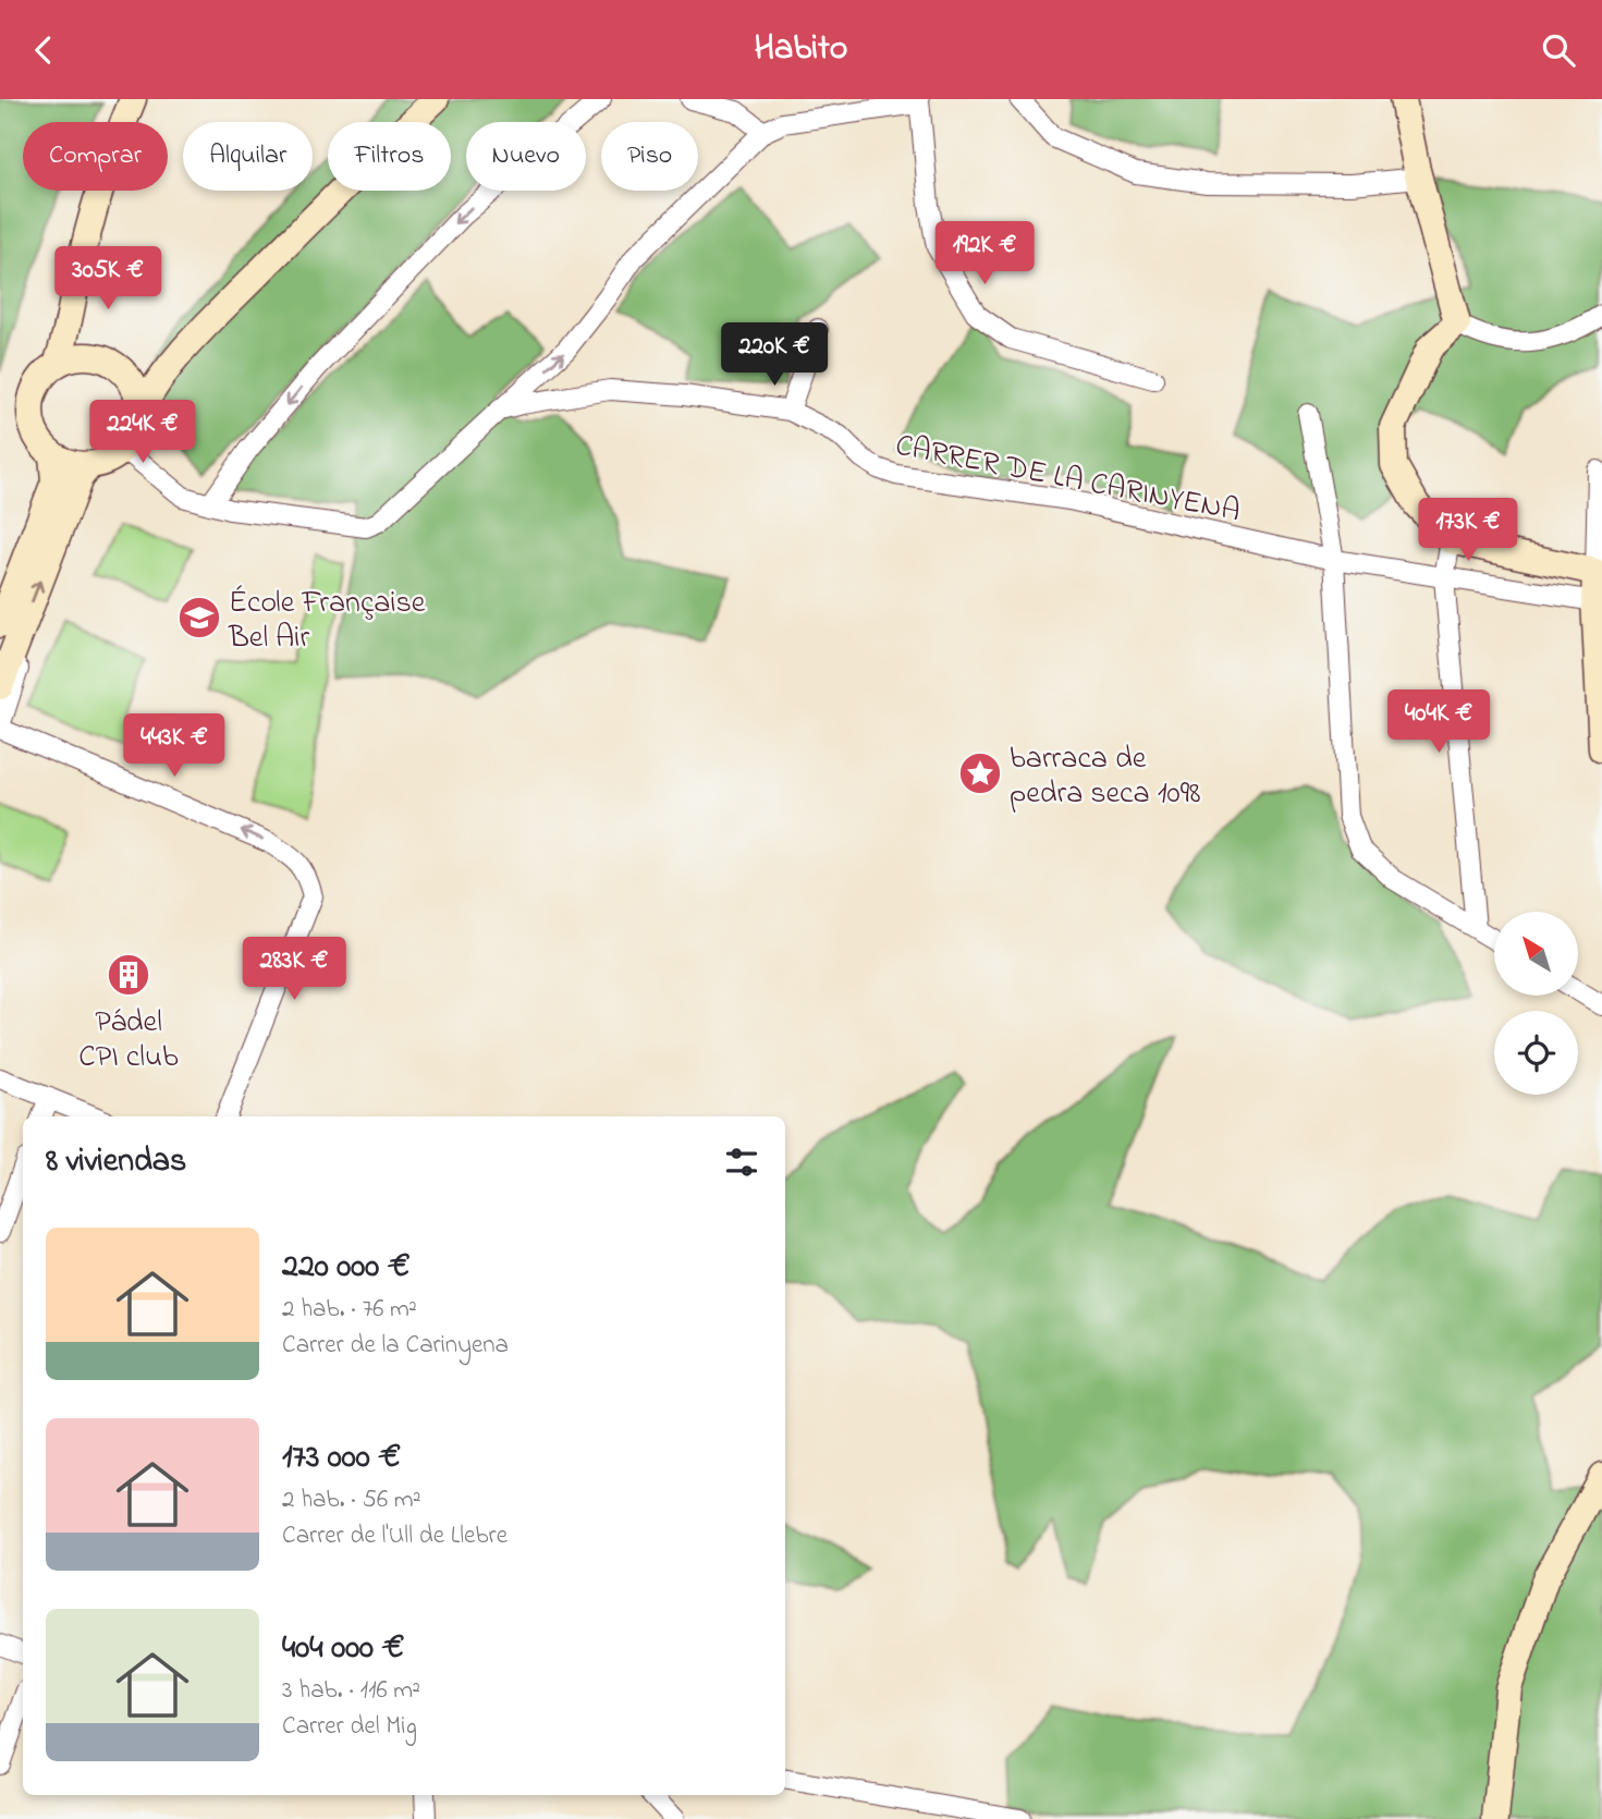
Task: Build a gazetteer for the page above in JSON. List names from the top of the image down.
{
  "streets": {
    "street": ["CARRER DE LA CARINYENA"]
  },
  "places": {
    "school or university": ["École Française Bel Air"],
    "place": ["barraca de pedra seca 1098"],
    "building": ["Pádel CPI club"]
  },
  "north": "top left",
  "page": {
    "header": "Habito",
    "chip": [
      "Comprar",
      "Alquilar",
      "Filtros",
      "Nuevo",
      "Piso"
    ],
    "price": [
      "192K €",
      "305K €",
      "220K €",
      "224K €",
      "173K €",
      "404K €",
      "443K €",
      "283K €"
    ],
    "heading": "8 viviendas",
    "list": [
      {
        "name": "220 000 €",
        "note": "2 hab. · 76 m² · Carrer de la Carinyena"
      },
      {
        "name": "173 000 €",
        "note": "2 hab. · 56 m² · Carrer de l'Ull de Llebre"
      },
      {
        "name": "404 000 €",
        "note": "3 hab. · 116 m² · Carrer del Mig"
      }
    ]
  }
}
